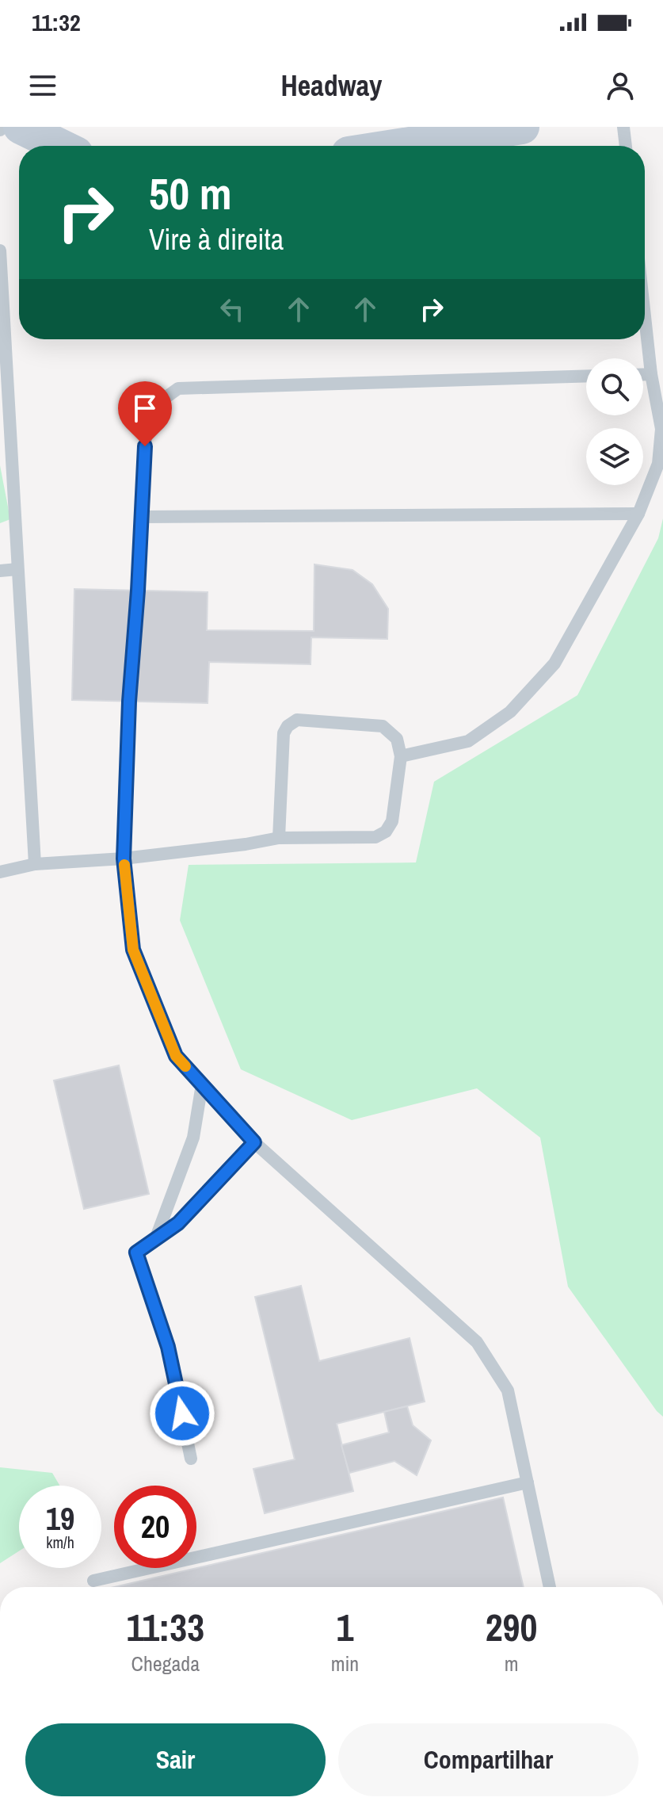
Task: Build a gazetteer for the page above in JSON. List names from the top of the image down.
{
  "page": {
    "status": "11:32",
    "header": "Headway",
    "turn": ["50 m", "Vire à direita"],
    "speed": "19 km/h",
    "limit": "20",
    "eta": [
      "11:33",
      "Chegada",
      "1",
      "min",
      "290",
      "m"
    ],
    "buttons": ["Sair", "Compartilhar"]
  }
}
